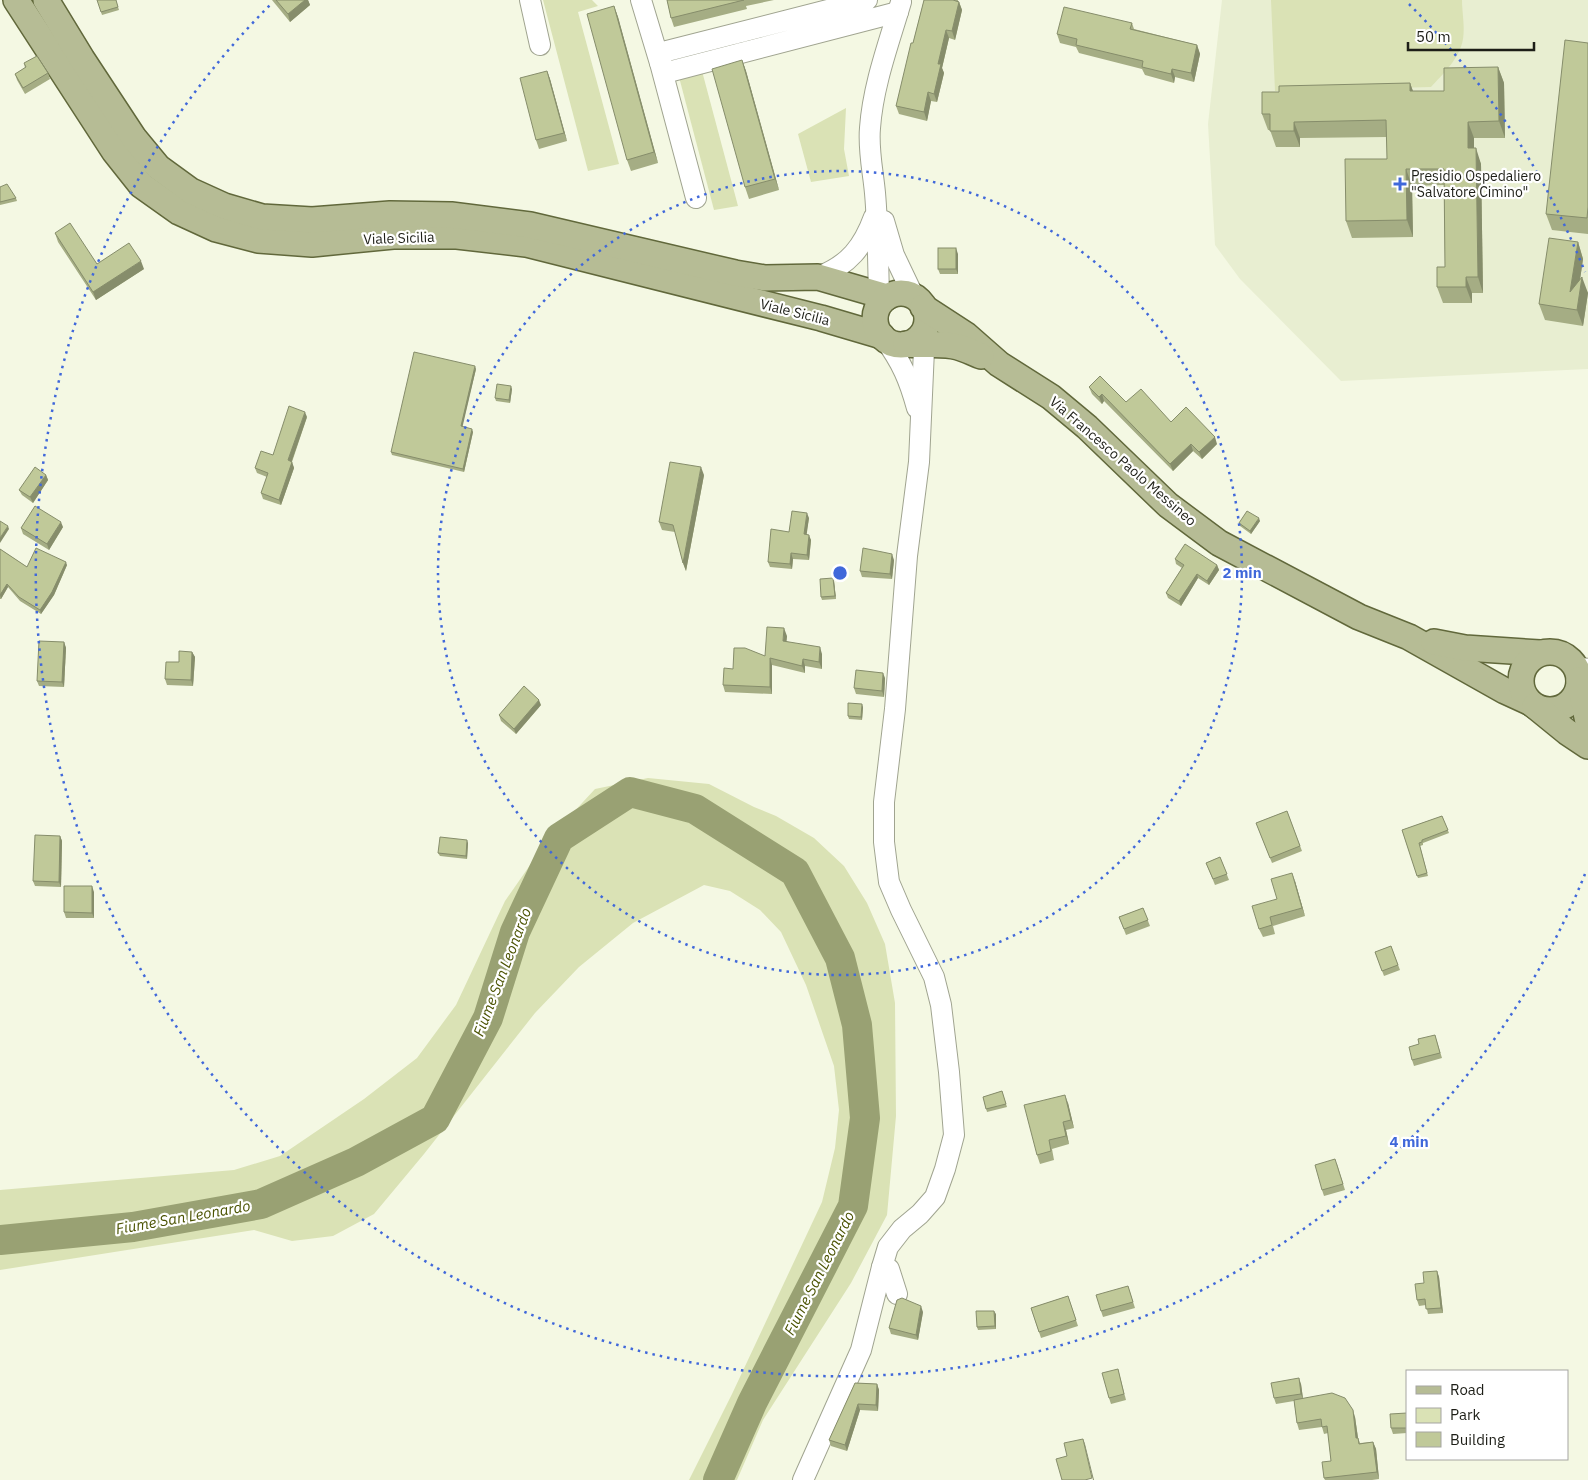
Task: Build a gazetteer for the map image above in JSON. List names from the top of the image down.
{
  "streets": {
    "main road": ["Viale Sicilia", "Via Francesco Paolo Messineo"]
  },
  "water": ["Fiume San Leonardo"],
  "places": {
    "health": ["Presidio Ospedaliero \"Salvatore Cimino\""]
  },
  "legend": ["Road", "Park", "Building"],
  "scale_bar": "50 m",
  "rings": ["2 min", "4 min"]
}
